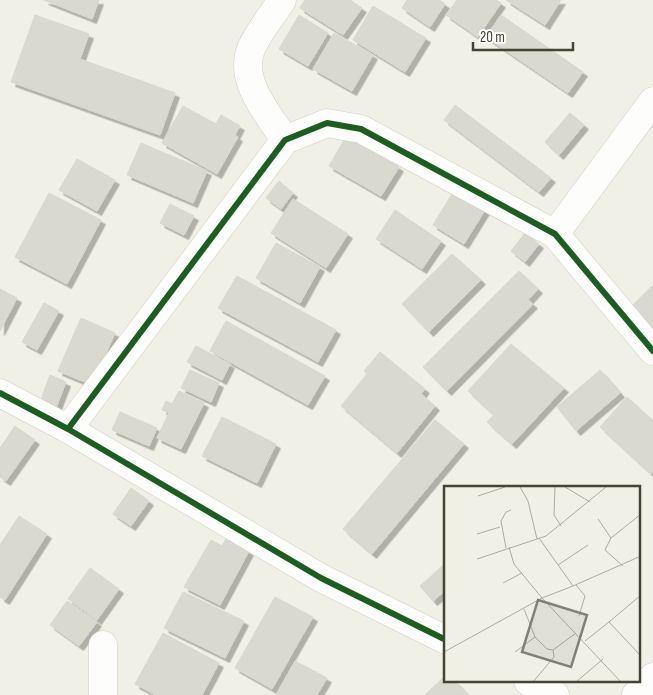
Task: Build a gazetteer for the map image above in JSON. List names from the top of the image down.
{
  "scale_bar": "20 m"
}
